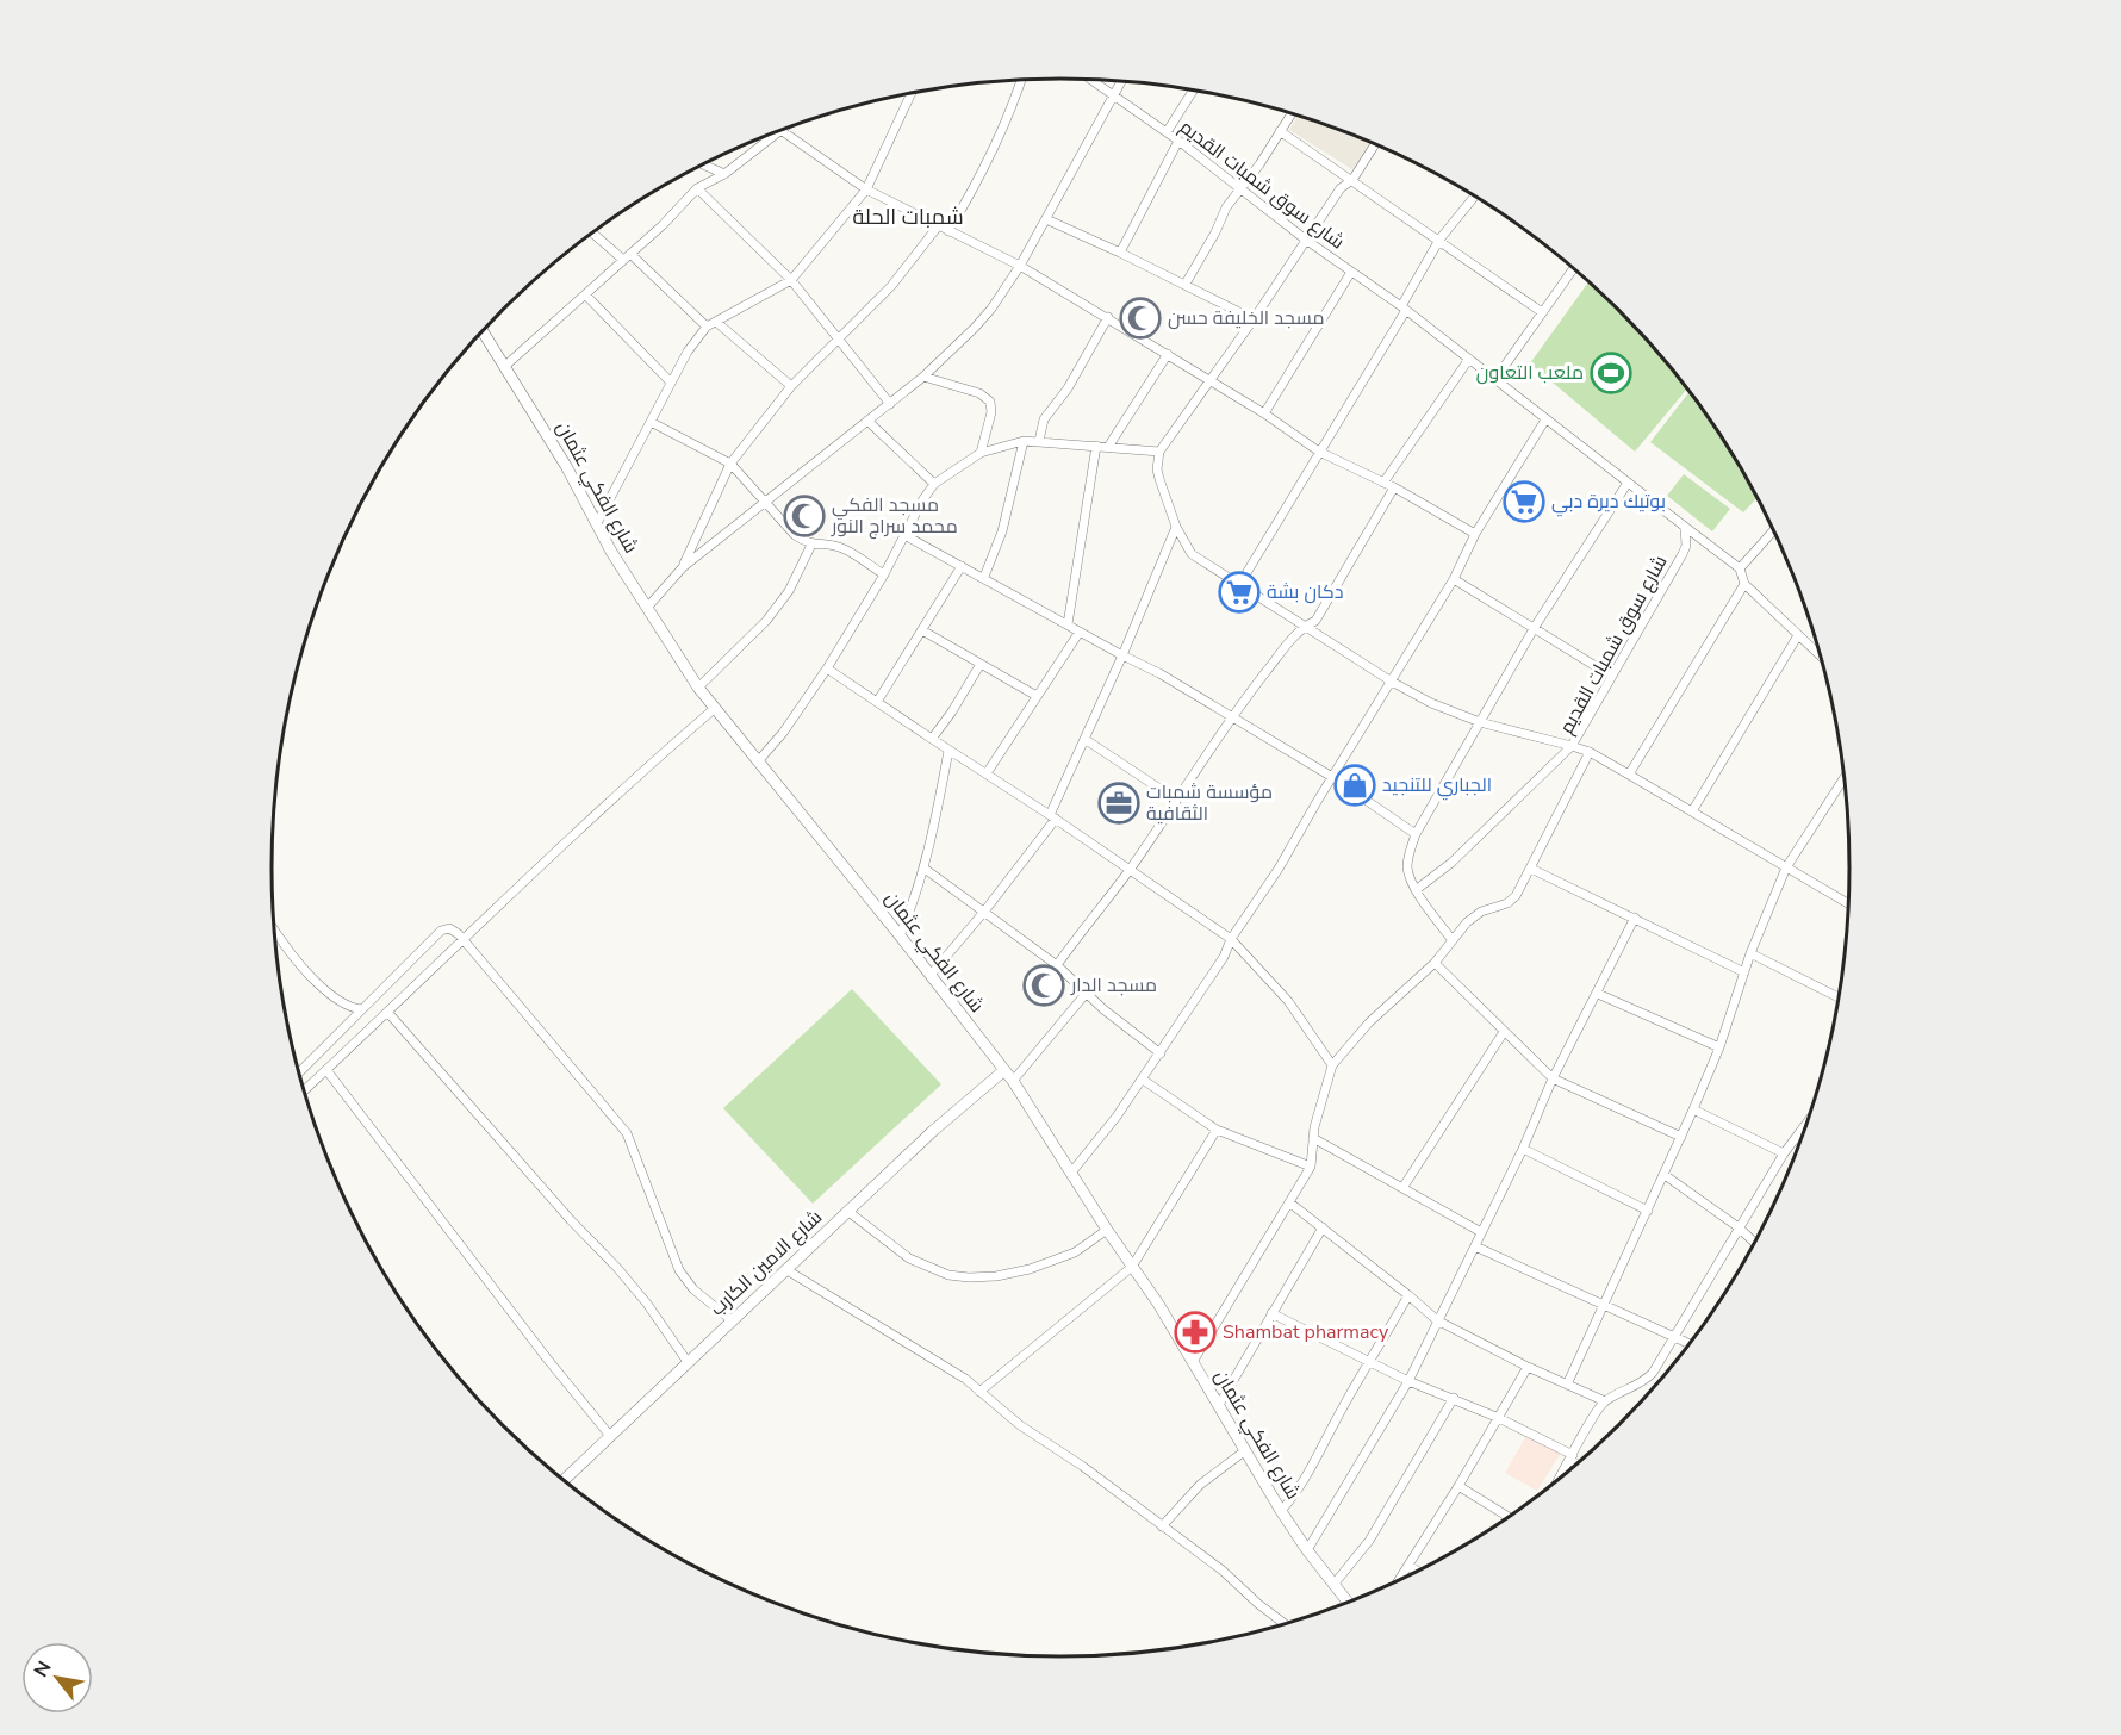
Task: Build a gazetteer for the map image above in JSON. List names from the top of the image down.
{
  "streets": {
    "street": ["شارع سوق شمبات القديم", "شارع الفكي عثمان", "شارع الامين الكارب"]
  },
  "crossings": [
    ["شارع الفكي عثمان", "شارع الامين الكارب"]
  ],
  "districts": ["شمبات الحلة"],
  "places": {
    "mosque": ["مسجد الخليفة حسن", "مسجد الفكي محمد سراج النور", "مسجد الدار"],
    "sports": ["ملعب التعاون"],
    "supermarket": ["بوتيك ديرة دبي", "دكان بشة"],
    "shop": ["الجباري للتنجيد"],
    "office": ["مؤسسة شمبات الثقافية"],
    "pharmacy": ["Shambat pharmacy"]
  },
  "north": "top left"
}
